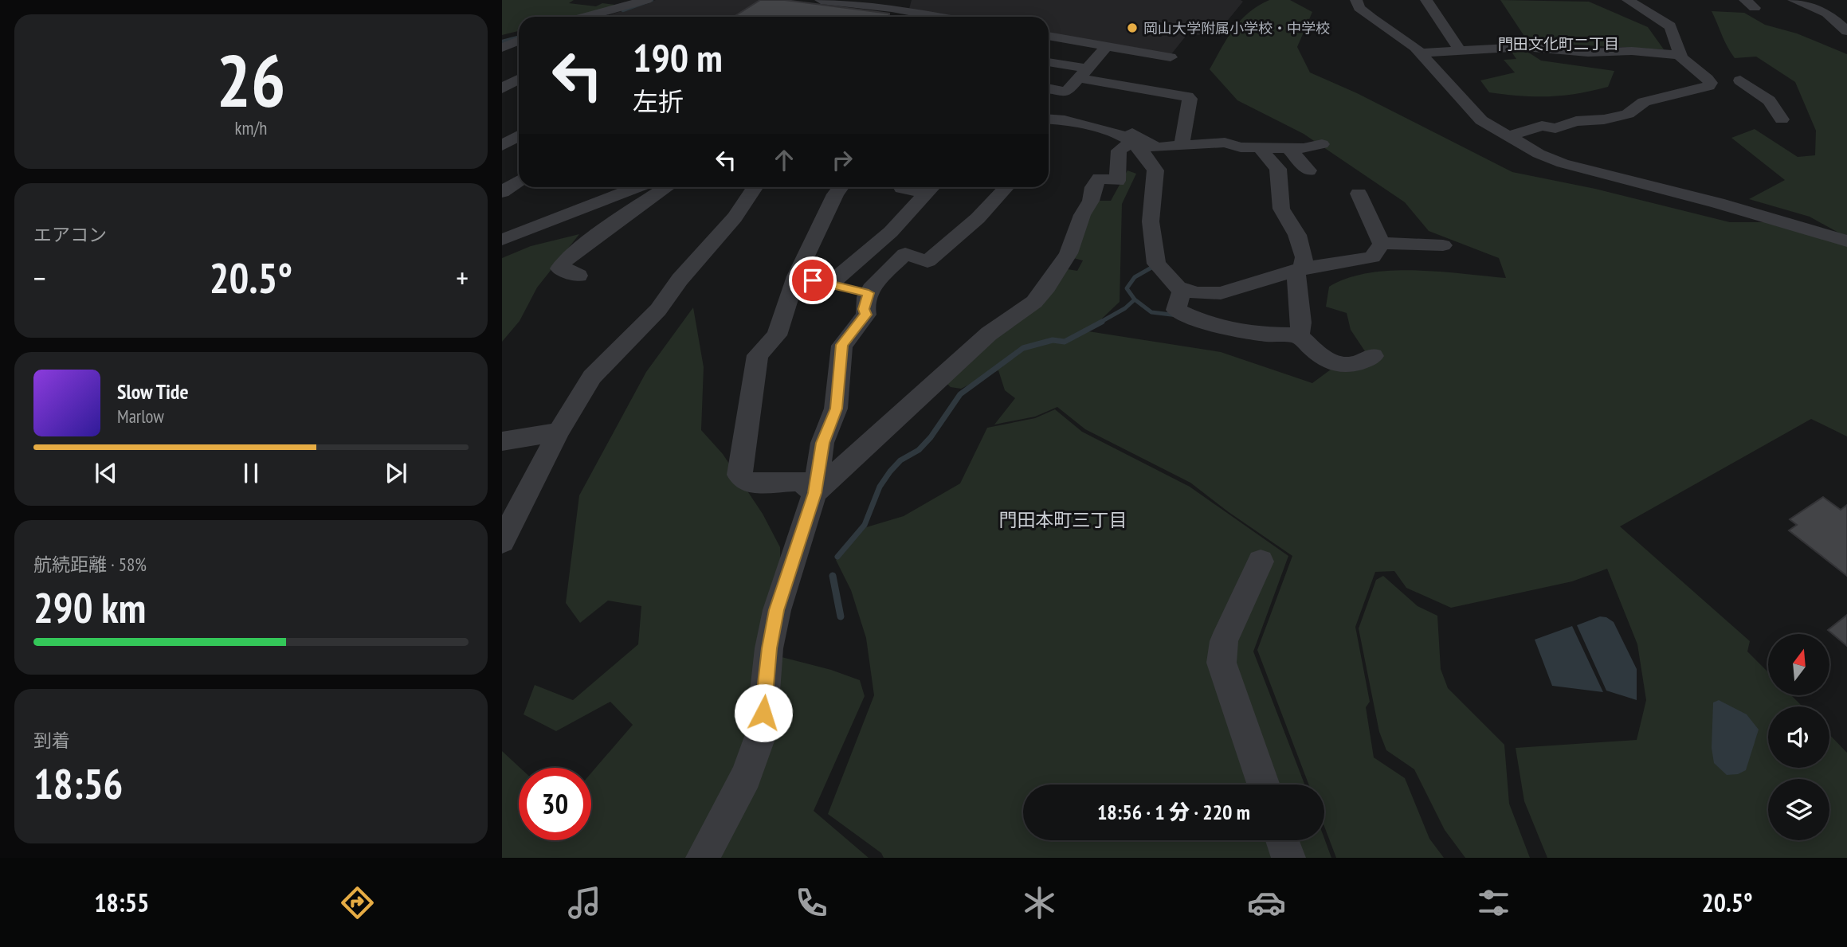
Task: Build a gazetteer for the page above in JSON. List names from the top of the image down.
{
  "districts": ["門田文化町二丁目", "門田本町三丁目"],
  "places": ["岡山大学附属小学校・中学校"],
  "north": "top",
  "page": {
    "tile": [
      ["26", "km/h"],
      "エアコン",
      ["航続距離 · 58%", "290 km"],
      ["到着", "18:56"]
    ],
    "turn": ["190 m", "左折"],
    "heat": ["−", "20.5°", "+"],
    "song": ["Slow Tide", "Marlow"],
    "limit": "30",
    "trip": "18:56 · 1 分 · 220 m",
    "tabs": ["18:55", "20.5°"]
  }
}
